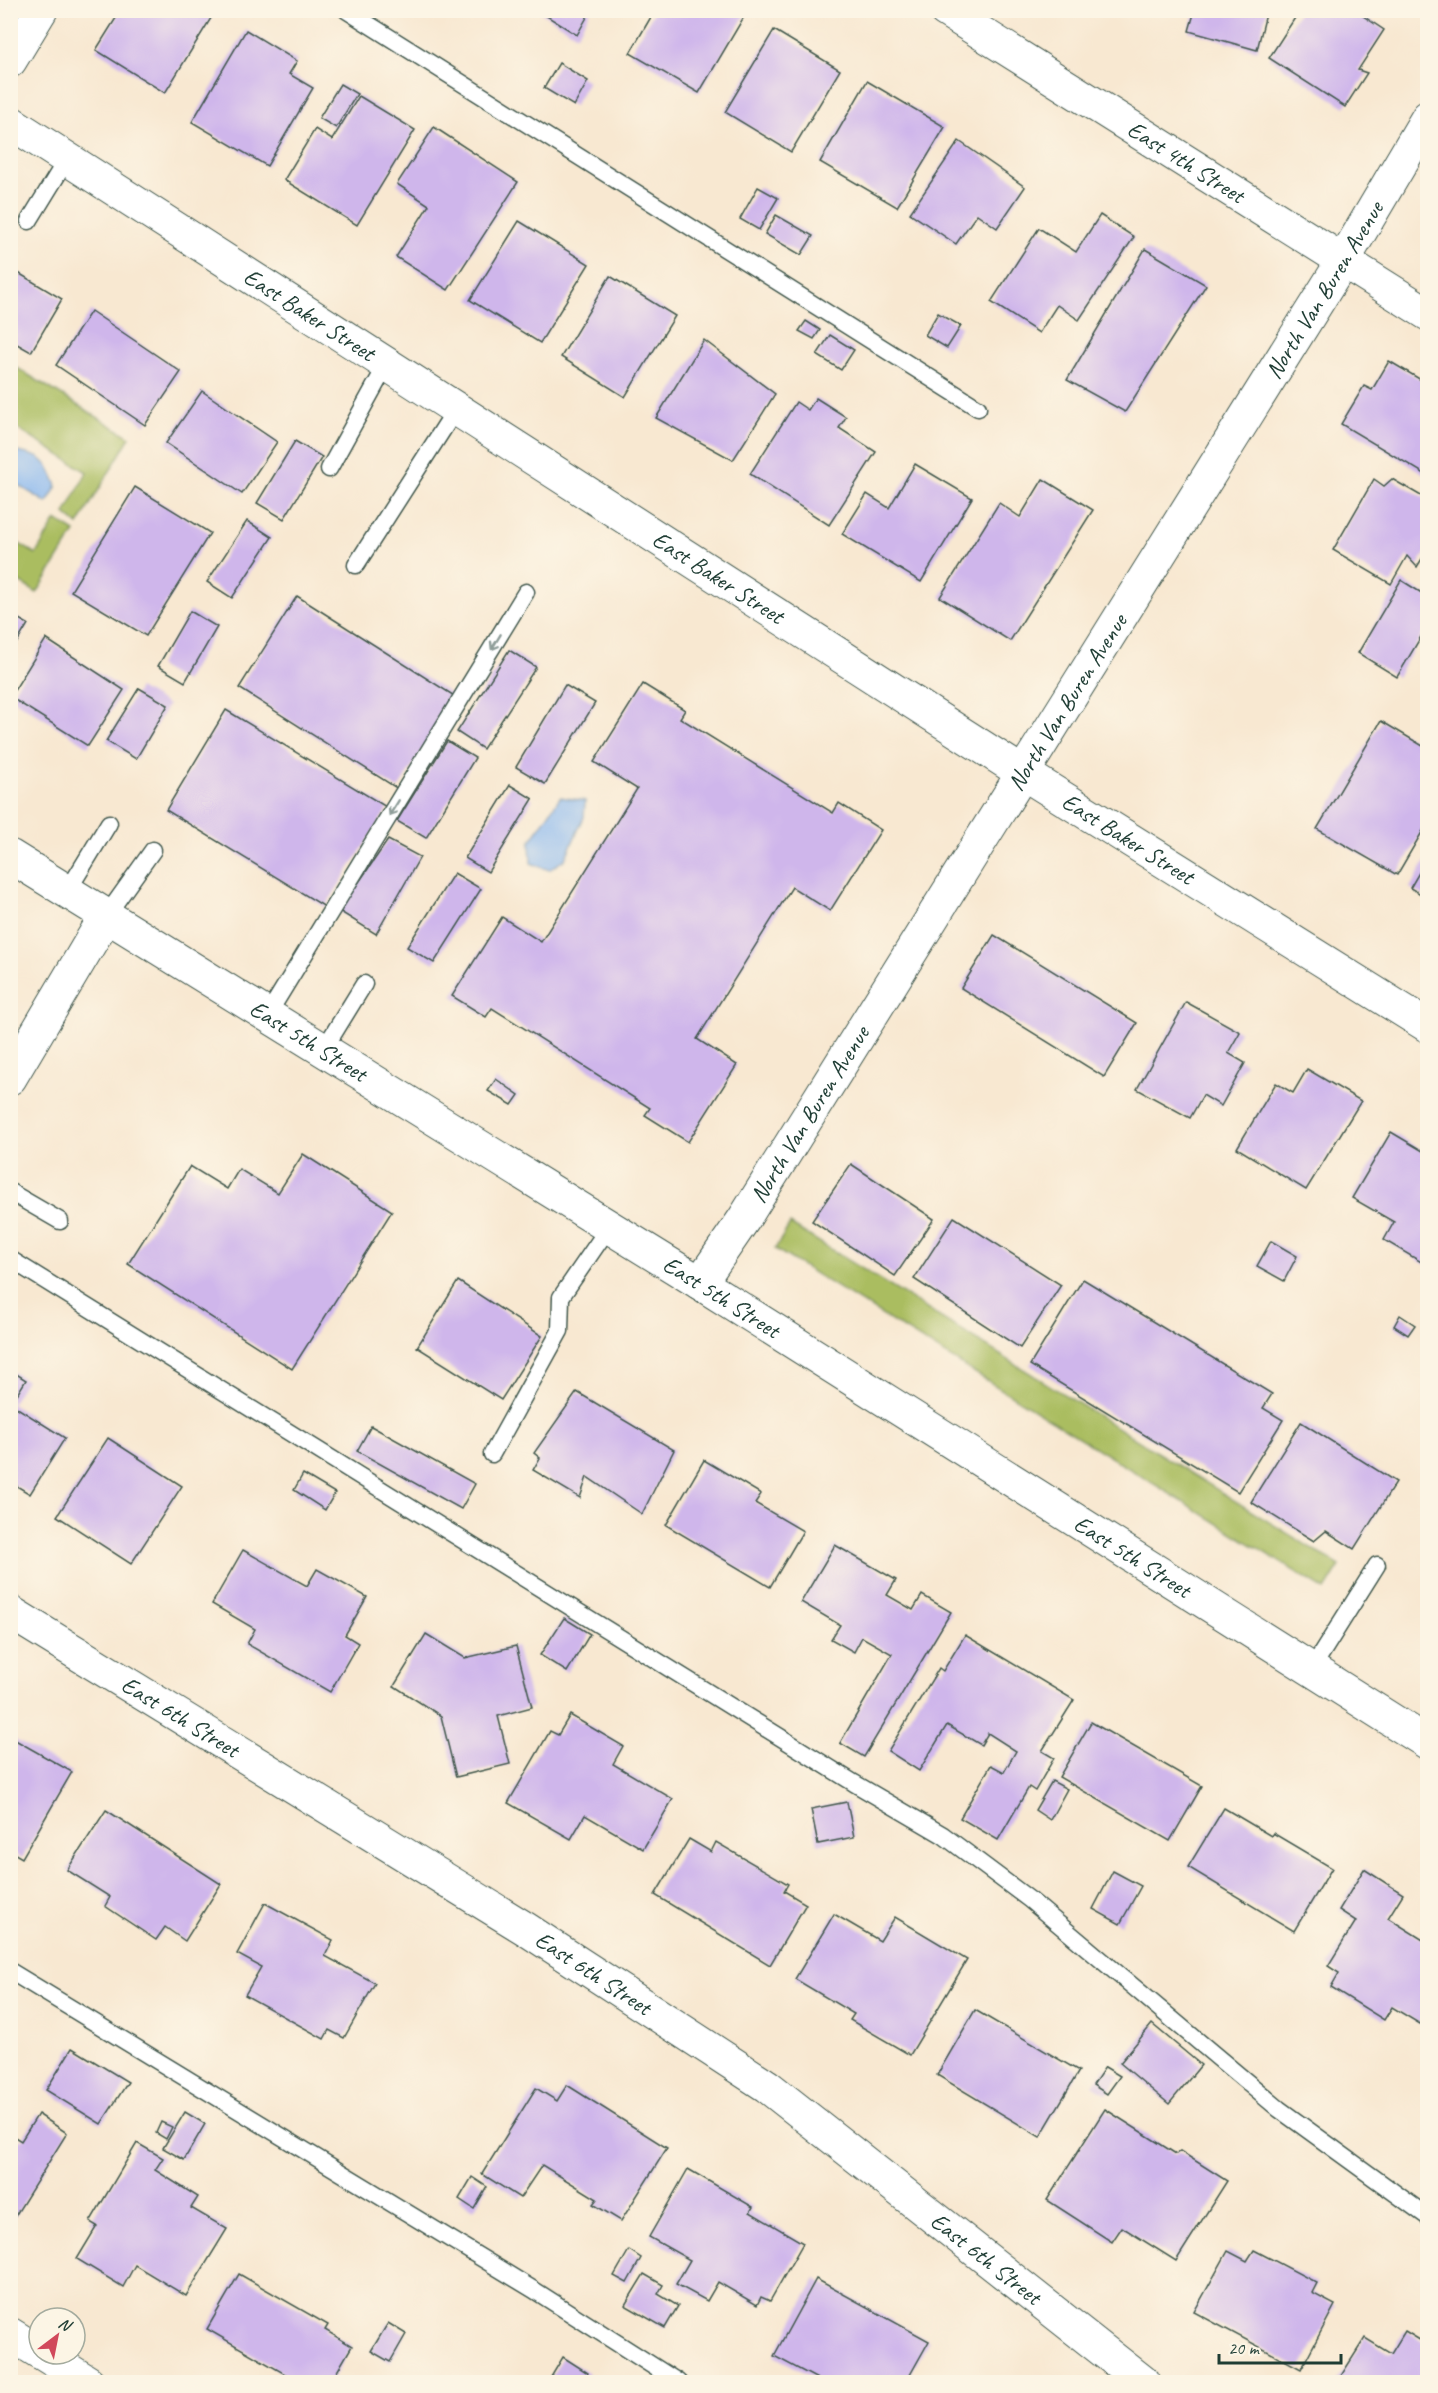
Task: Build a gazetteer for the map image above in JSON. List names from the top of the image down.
{
  "streets": {
    "street": [
      "East 4th Street",
      "North Van Buren Avenue",
      "East Baker Street",
      "East 5th Street",
      "East 6th Street"
    ]
  },
  "crossings": [
    ["East 4th Street", "North Van Buren Avenue"],
    ["North Van Buren Avenue", "East Baker Street"],
    ["North Van Buren Avenue", "East 5th Street"]
  ],
  "scale_bar": "20 m",
  "north": "top right"
}
